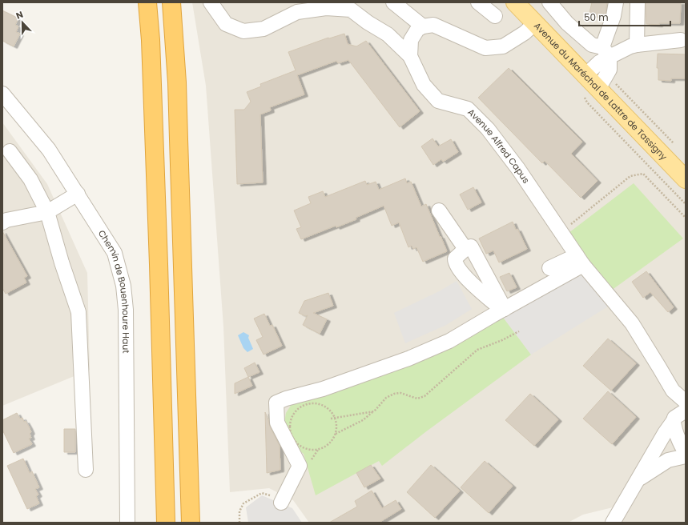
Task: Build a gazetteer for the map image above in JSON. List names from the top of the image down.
{
  "streets": {
    "main road": ["Avenue du Maréchal de Lattre de Tassigny"],
    "street": ["Avenue Alfred Capus", "Chemin de Bouenhoure Haut"]
  },
  "scale_bar": "50 m",
  "north": "top"
}
